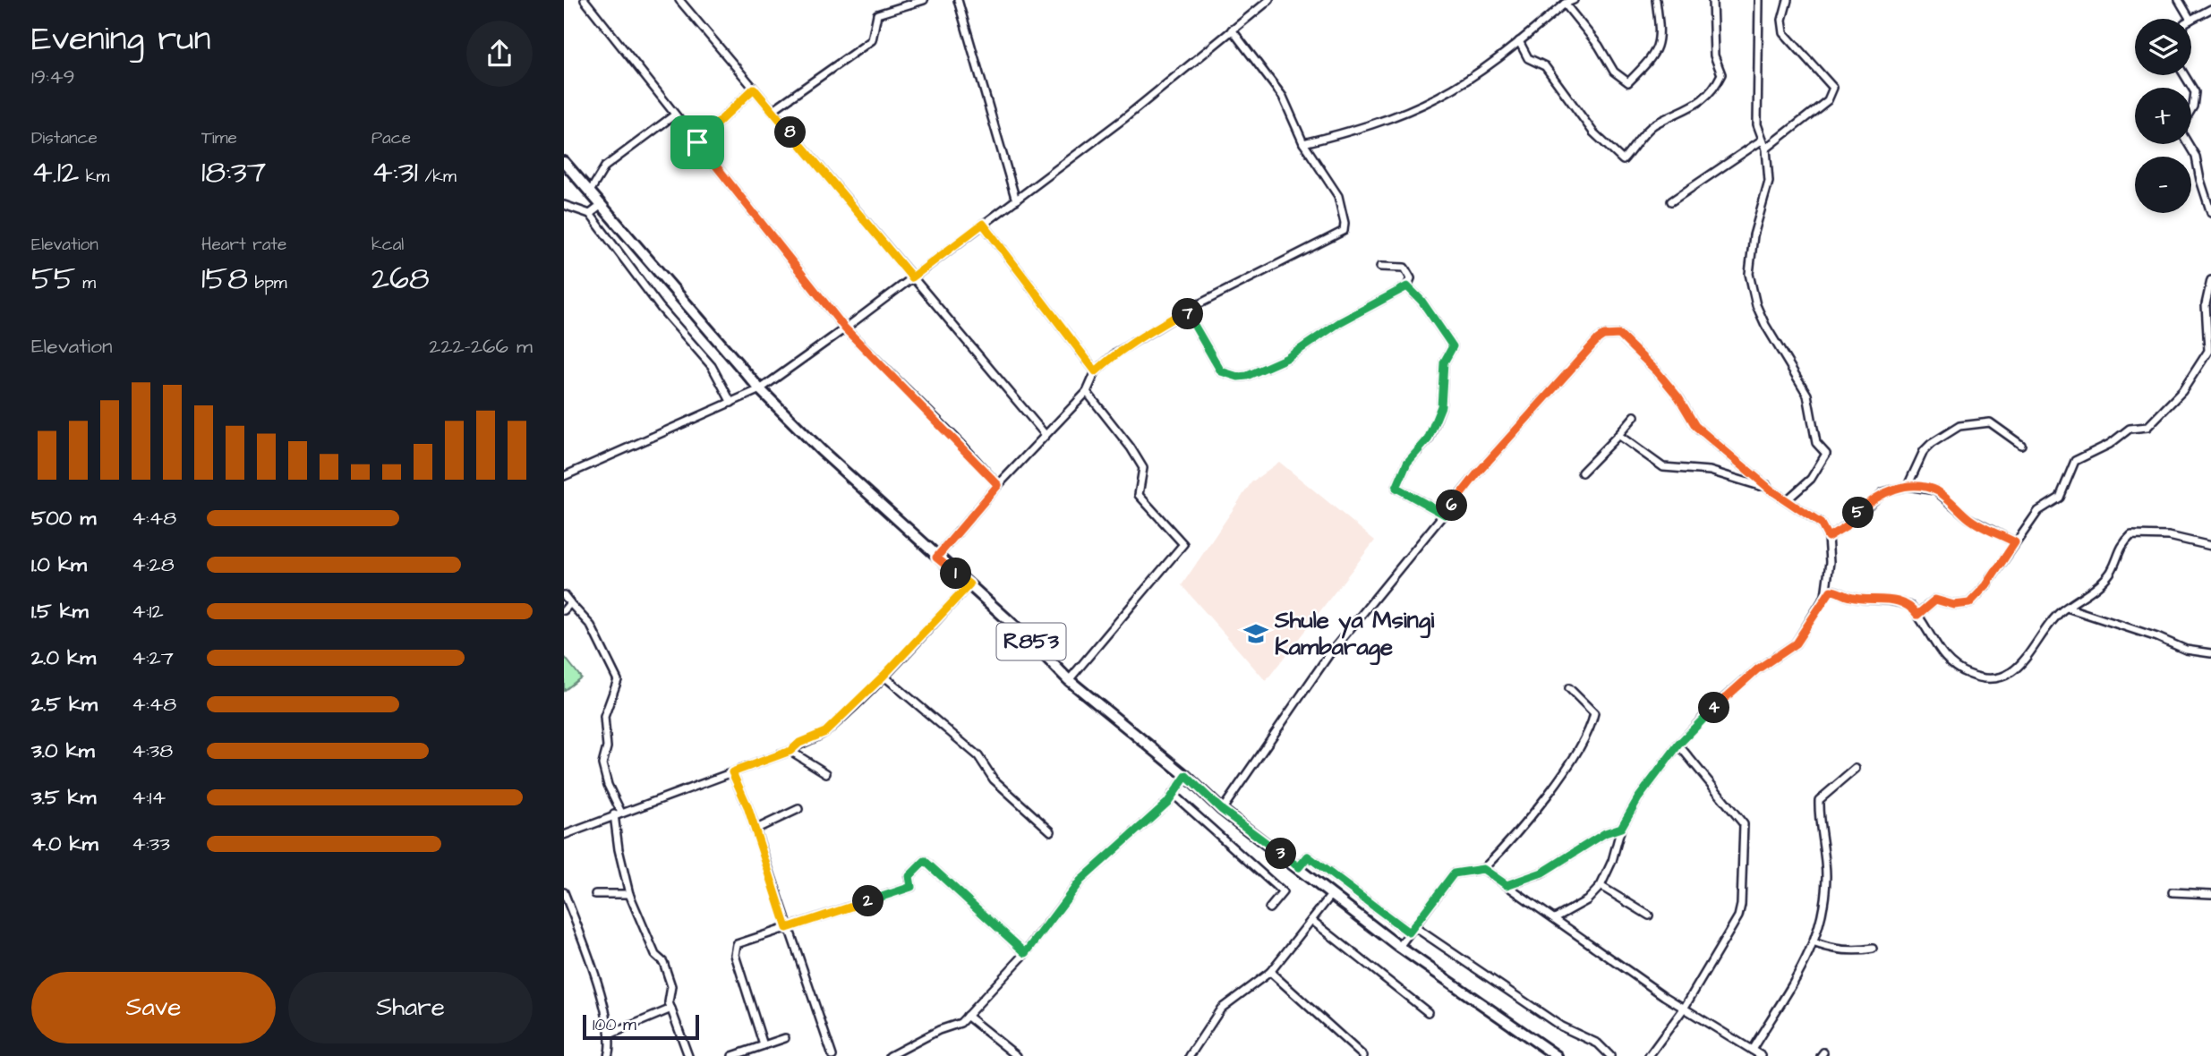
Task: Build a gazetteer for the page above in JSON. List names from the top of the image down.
{
  "streets": {
    "main road": ["R853"]
  },
  "places": {
    "school or university": ["Shule ya Msingi Kambarage"]
  },
  "scale_bar": "100 m",
  "page": {
    "heading": ["Evening run", "19:49"],
    "map_buttons": ["+", "−"],
    "stats": [
      ["Distance", "4.12 km"],
      ["Time", "18:37"],
      ["Pace", "4:31 /km"],
      ["Elevation", "55 m"],
      ["Heart rate", "158 bpm"],
      ["kcal", "268"]
    ],
    "pins": [
      "8",
      "7",
      "6",
      "5",
      "1",
      "4",
      "3",
      "2"
    ],
    "chart": ["Elevation", "222–266 m"],
    "list": [
      {
        "name": "500 m",
        "note": "4:48"
      },
      {
        "name": "1.0 km",
        "note": "4:28"
      },
      {
        "name": "1.5 km",
        "note": "4:12"
      },
      {
        "name": "2.0 km",
        "note": "4:27"
      },
      {
        "name": "2.5 km",
        "note": "4:48"
      },
      {
        "name": "3.0 km",
        "note": "4:38"
      },
      {
        "name": "3.5 km",
        "note": "4:14"
      },
      {
        "name": "4.0 km",
        "note": "4:33"
      }
    ],
    "buttons": ["Save", "Share"],
    "scale": "100 m"
  }
}
